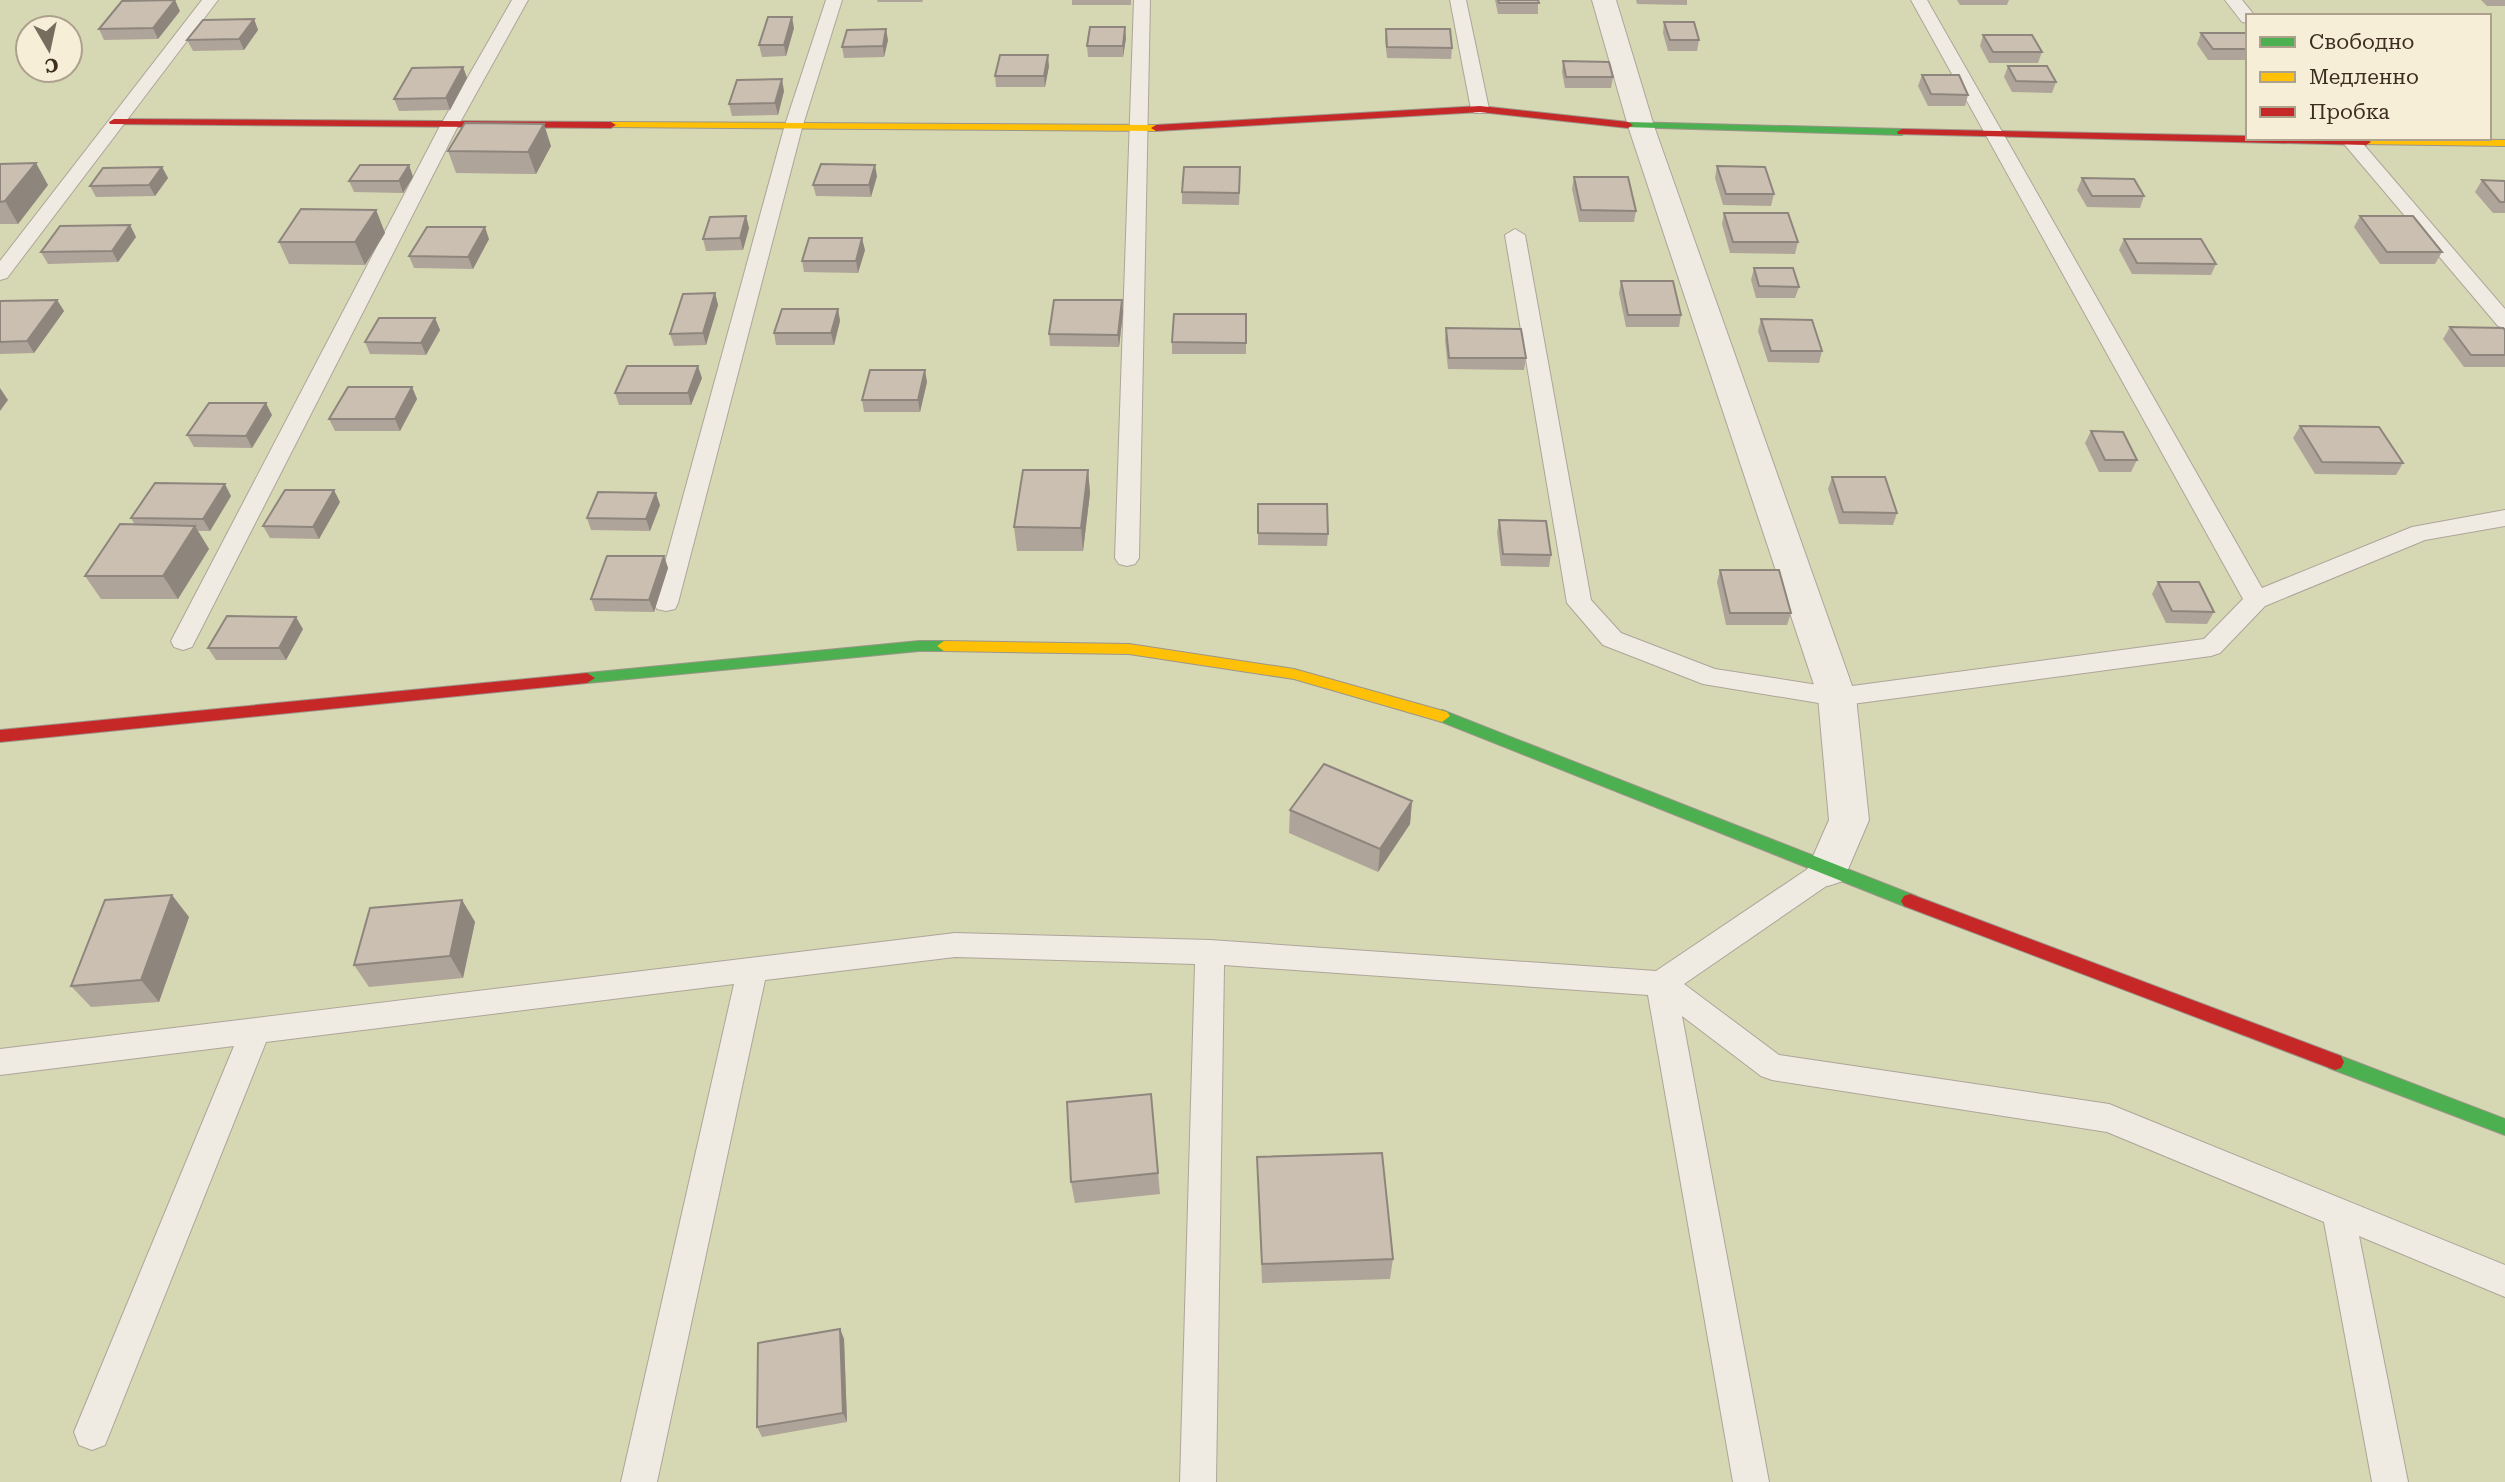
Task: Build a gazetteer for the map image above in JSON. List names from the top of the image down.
{
  "legend": ["Свободно", "Медленно", "Пробка"],
  "north": "bottom"
}
